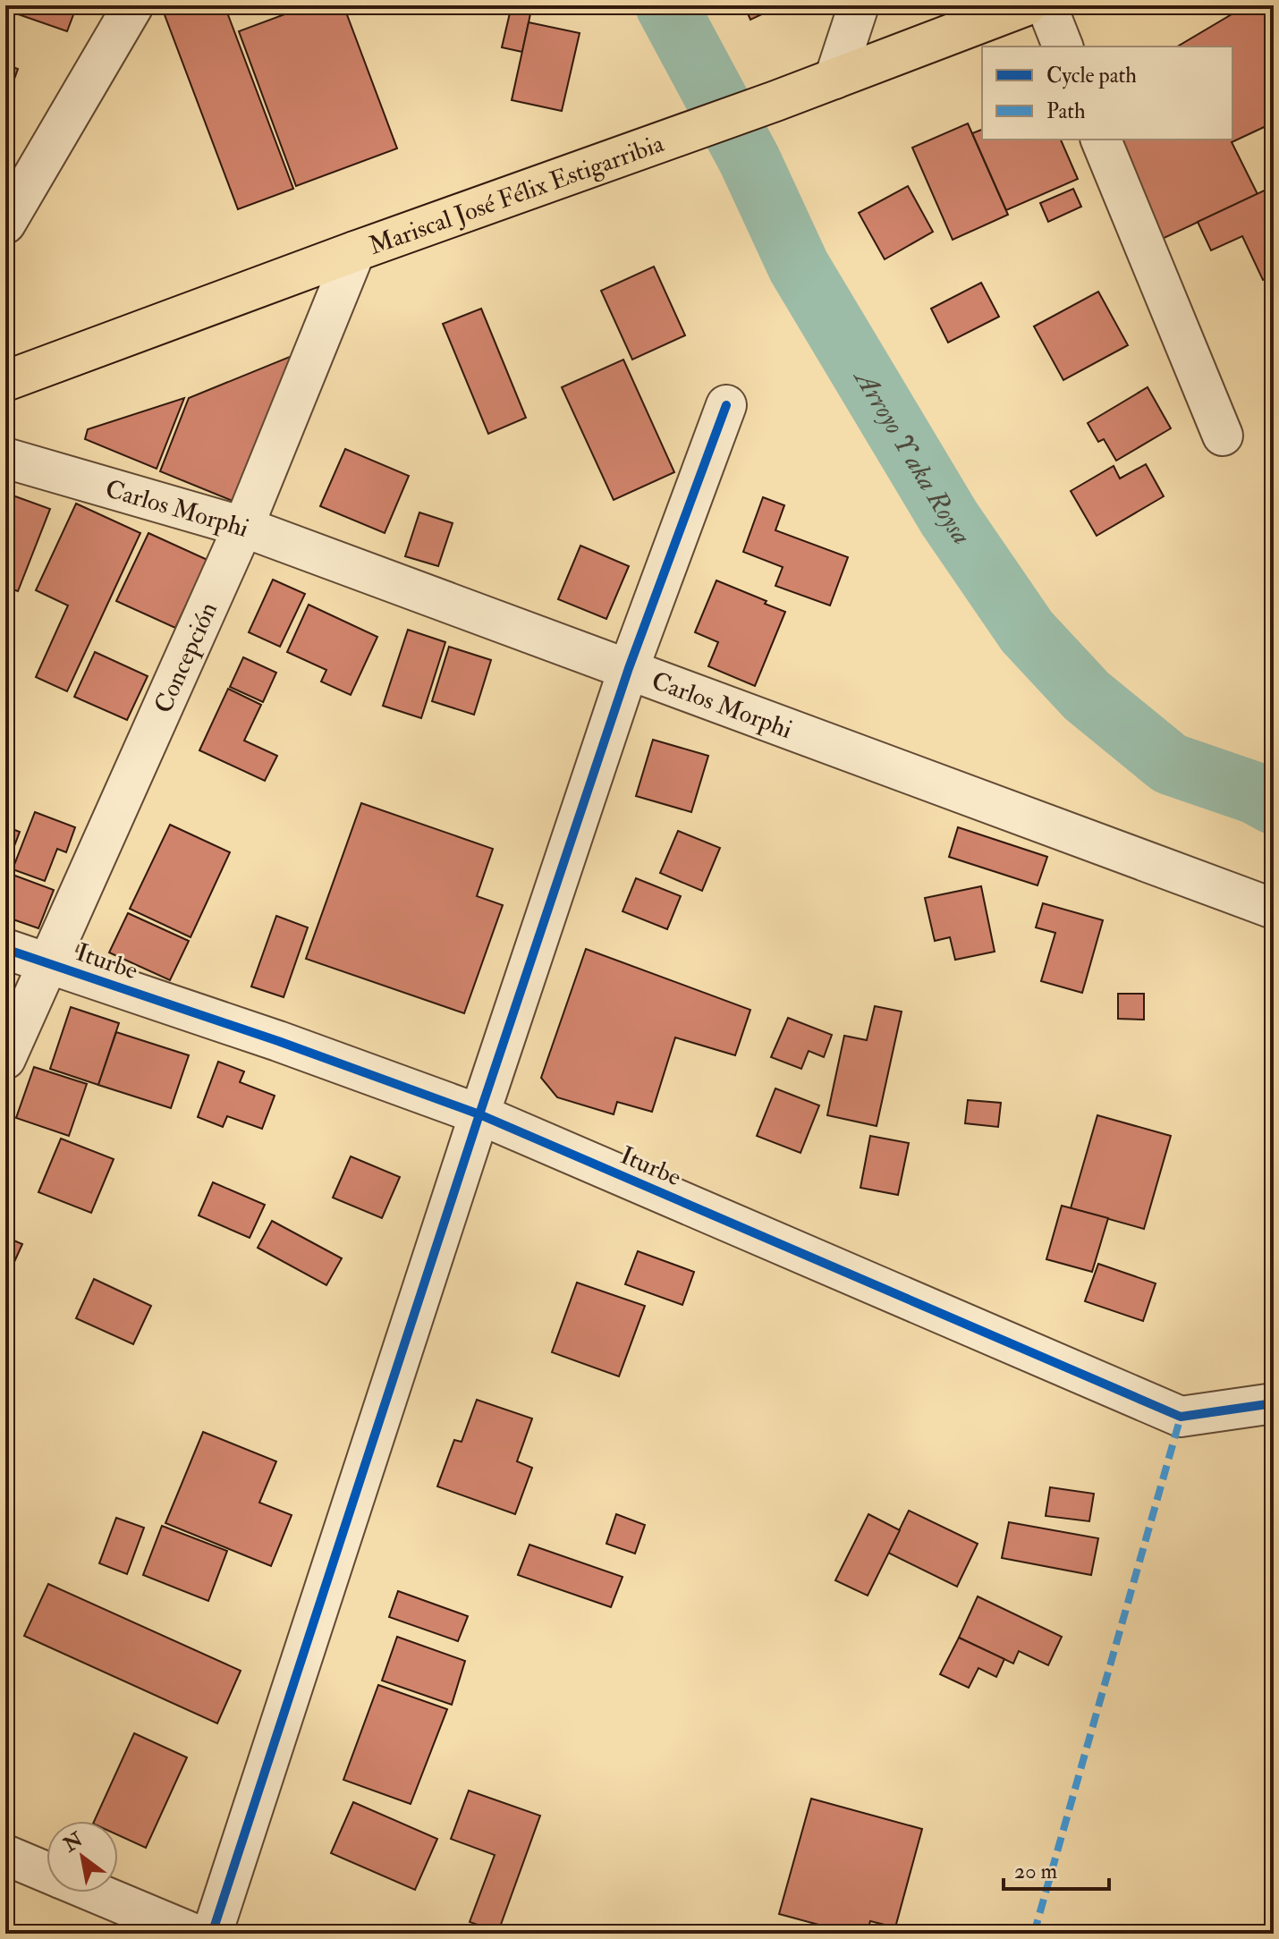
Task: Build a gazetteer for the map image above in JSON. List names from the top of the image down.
{
  "streets": {
    "main road": ["Mariscal José Félix Estigarribia"],
    "street": ["Carlos Morphi", "Concepción", "Iturbe"]
  },
  "crossings": [
    ["Mariscal José Félix Estigarribia", "Concepción"],
    ["Carlos Morphi", "Concepción"],
    ["Concepción", "Iturbe"]
  ],
  "water": ["Arroyo Y aka Roysa"],
  "legend": ["Cycle path", "Path"],
  "scale_bar": "20 m",
  "north": "top left"
}
